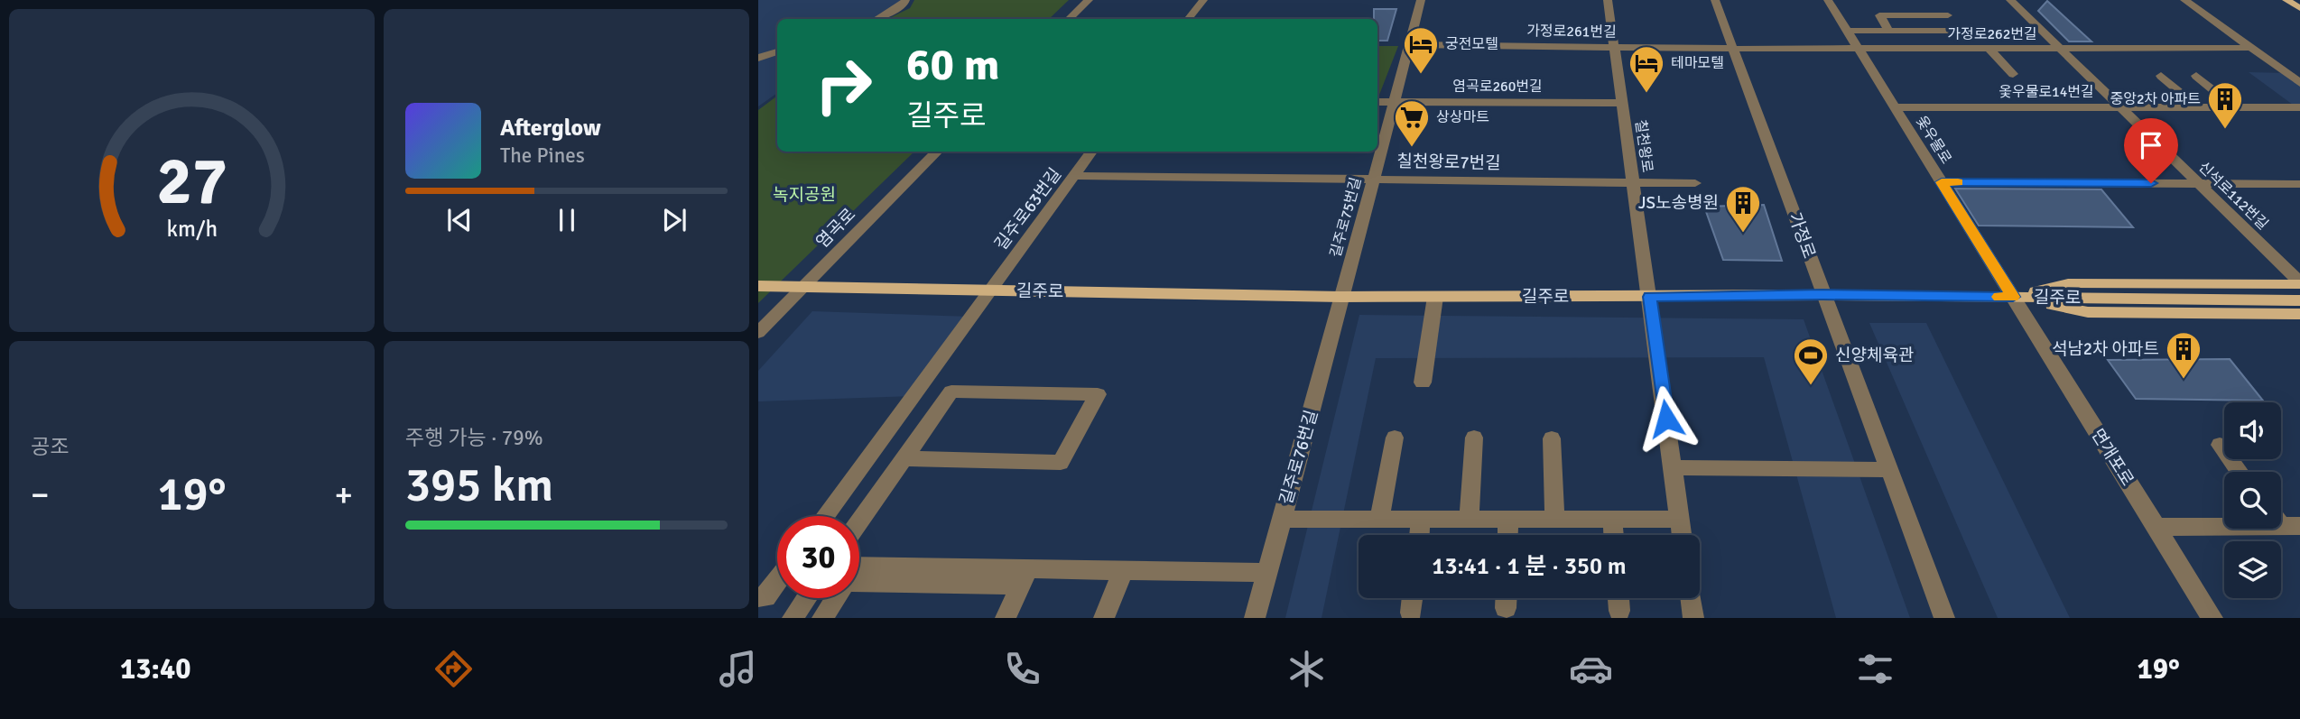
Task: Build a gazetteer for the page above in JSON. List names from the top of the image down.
{
  "streets": {
    "main road": ["길주로"],
    "street": [
      "가정로261번길",
      "가정로262번길",
      "염곡로260번길",
      "옻우물로14번길",
      "옻우물로",
      "칠천왕로",
      "칠천왕로7번길",
      "신석로112번길",
      "길주로63번길",
      "길주로75번길",
      "염곡로",
      "가정로",
      "길주로76번길",
      "면개포로"
    ]
  },
  "crossings": [
    ["가정로261번길", "가정로262번길"],
    ["가정로261번길", "칠천왕로"],
    ["가정로261번길", "길주로75번길"],
    ["가정로261번길", "가정로"],
    ["가정로262번길", "옻우물로"],
    ["가정로262번길", "신석로112번길"],
    ["가정로262번길", "가정로"],
    ["염곡로260번길", "칠천왕로"],
    ["염곡로260번길", "길주로75번길"],
    ["옻우물로14번길", "옻우물로"],
    ["옻우물로14번길", "신석로112번길"],
    ["옻우물로", "길주로"],
    ["옻우물로", "면개포로"],
    ["칠천왕로", "칠천왕로7번길"],
    ["칠천왕로", "길주로"],
    ["칠천왕로7번길", "길주로63번길"],
    ["칠천왕로7번길", "길주로75번길"],
    ["길주로63번길", "길주로"],
    ["길주로75번길", "길주로"],
    ["길주로75번길", "길주로76번길"],
    ["염곡로", "길주로"],
    ["가정로", "길주로"],
    ["길주로", "길주로76번길"],
    ["길주로", "면개포로"]
  ],
  "parks": ["녹지공원"],
  "places": {
    "hotel": ["궁전모텔", "테마모텔"],
    "building": ["중앙2차 아파트", "JS노송병원", "석남2차 아파트"],
    "supermarket": ["상상마트"],
    "sports": ["신양체육관"]
  },
  "page": {
    "turn": ["60 m", "길주로"],
    "song": ["Afterglow", "The Pines"],
    "tile": [
      "공조",
      ["주행 가능 · 79%", "395 km"]
    ],
    "heat": ["−", "19°", "+"],
    "limit": "30",
    "trip": "13:41 · 1 분 · 350 m",
    "tabs": ["13:40", "19°"],
    "gauge": ["27", "km/h"]
  }
}
